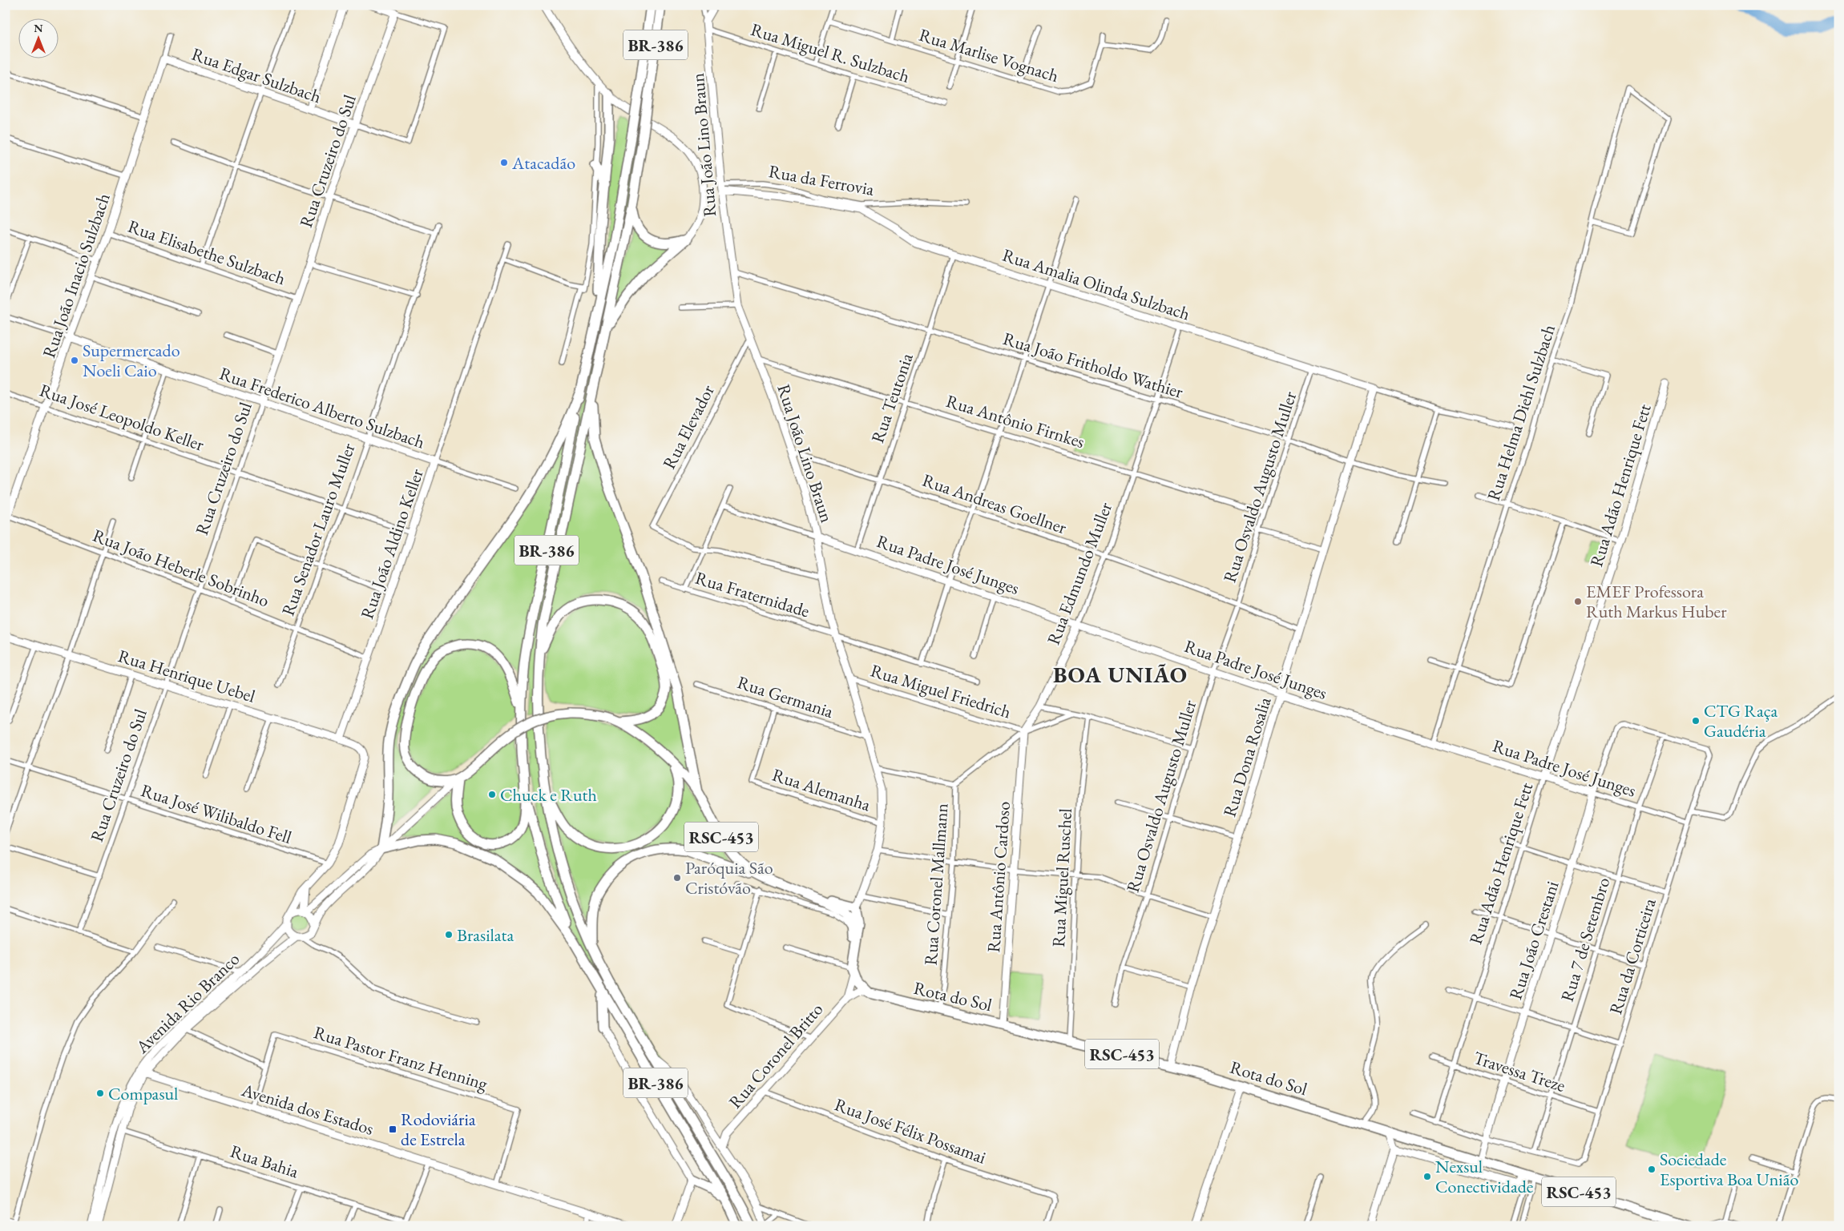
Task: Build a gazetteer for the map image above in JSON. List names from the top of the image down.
{
  "streets": {
    "highway": ["BR-386", "RSC-453", "Rota do Sol"],
    "street": [
      "Rua Miguel R. Sulzbach",
      "Rua Marlise Vognach",
      "Rua Edgar Sulzbach",
      "Rua João Lino Braun",
      "Rua Cruzeiro do Sul",
      "Rua da Ferrovia",
      "Rua Elisabethe Sulzbach",
      "Rua João Inacio Sulzbach",
      "Rua Amalia Olinda Sulzbach",
      "Rua João Fritholdo Wathier",
      "Rua Teutonia",
      "Rua Frederico Alberto Sulzbach",
      "Rua Helma Diehl Sulzbach",
      "Rua José Leopoldo Keller",
      "Rua Antônio Firnkes",
      "Rua Elevador",
      "Rua Adão Henrique Fett",
      "Rua Osvaldo Augusto Muller",
      "Rua Andreas Goellner",
      "Rua Senador Lauro Muller",
      "Rua João Aldino Keller",
      "Rua Padre José Junges",
      "Rua João Heberle Sobrinho",
      "Rua Edmundo Muller",
      "Rua Fraternidade",
      "Rua Henrique Uebel",
      "Rua Miguel Friedrich",
      "Rua Germania",
      "Rua Dona Rosalia",
      "Rua Alemanha",
      "Rua José Wilibaldo Fell",
      "Rua Antônio Cardoso",
      "Rua Miguel Ruschel",
      "Rua Coronel Mallmann",
      "Rua 7 de Setembro",
      "Rua João Crestani",
      "Rua da Corticeira",
      "Avenida Rio Branco",
      "Rua Coronel Britto",
      "Rua Pastor Franz Henning",
      "Travessa Treze",
      "Avenida dos Estados",
      "Rua José Félix Possamai",
      "Rua Bahia"
    ]
  },
  "crossings": [
    ["Rua Miguel R. Sulzbach", "Rua João Lino Braun"],
    ["Rua Edgar Sulzbach", "Rua Cruzeiro do Sul"],
    ["Rua Edgar Sulzbach", "Rua João Inacio Sulzbach"],
    ["Rua João Lino Braun", "Rua da Ferrovia"],
    ["Rua João Lino Braun", "Rua Amalia Olinda Sulzbach"],
    ["Rua João Lino Braun", "Rua João Fritholdo Wathier"],
    ["Rua João Lino Braun", "Rua Antônio Firnkes"],
    ["Rua João Lino Braun", "Rua Elevador"],
    ["Rua João Lino Braun", "Rua Andreas Goellner"],
    ["Rua João Lino Braun", "Rua Padre José Junges"],
    ["Rua João Lino Braun", "Rua Fraternidade"],
    ["Rua João Lino Braun", "Rua Miguel Friedrich"],
    ["Rua João Lino Braun", "Rua Germania"],
    ["Rua João Lino Braun", "Rua Alemanha"],
    ["Rua João Lino Braun", "RSC-453"],
    ["Rua Cruzeiro do Sul", "Rua Elisabethe Sulzbach"],
    ["Rua Cruzeiro do Sul", "Rua Frederico Alberto Sulzbach"],
    ["Rua Cruzeiro do Sul", "Rua José Leopoldo Keller"],
    ["Rua Cruzeiro do Sul", "Rua João Heberle Sobrinho"],
    ["Rua Cruzeiro do Sul", "Rua Henrique Uebel"],
    ["Rua Cruzeiro do Sul", "Rua José Wilibaldo Fell"],
    ["Rua da Ferrovia", "Rua Amalia Olinda Sulzbach"],
    ["Rua Elisabethe Sulzbach", "Rua João Inacio Sulzbach"],
    ["Rua João Inacio Sulzbach", "Rua Frederico Alberto Sulzbach"],
    ["Rua João Inacio Sulzbach", "Rua José Leopoldo Keller"],
    ["Rua João Inacio Sulzbach", "Rua João Heberle Sobrinho"],
    ["Rua Amalia Olinda Sulzbach", "Rua Teutonia"],
    ["Rua Amalia Olinda Sulzbach", "Rua Osvaldo Augusto Muller"],
    ["Rua Amalia Olinda Sulzbach", "Rua Edmundo Muller"],
    ["Rua Amalia Olinda Sulzbach", "Rua Dona Rosalia"],
    ["Rua João Fritholdo Wathier", "Rua Teutonia"],
    ["Rua João Fritholdo Wathier", "Rua Osvaldo Augusto Muller"],
    ["Rua João Fritholdo Wathier", "Rua Edmundo Muller"],
    ["Rua João Fritholdo Wathier", "Rua Dona Rosalia"],
    ["Rua Teutonia", "Rua Antônio Firnkes"],
    ["Rua Teutonia", "Rua Andreas Goellner"],
    ["Rua Teutonia", "Rua Padre José Junges"],
    ["Rua Frederico Alberto Sulzbach", "Rua Senador Lauro Muller"],
    ["Rua Frederico Alberto Sulzbach", "Rua João Aldino Keller"],
    ["Rua Helma Diehl Sulzbach", "Rua Padre José Junges"],
    ["Rua José Leopoldo Keller", "Rua Senador Lauro Muller"],
    ["Rua José Leopoldo Keller", "Rua João Aldino Keller"],
    ["Rua Antônio Firnkes", "Rua Osvaldo Augusto Muller"],
    ["Rua Antônio Firnkes", "Rua Edmundo Muller"],
    ["Rua Adão Henrique Fett", "Rua Padre José Junges"],
    ["Rua Adão Henrique Fett", "Travessa Treze"],
    ["Rua Osvaldo Augusto Muller", "Rua Andreas Goellner"],
    ["Rua Osvaldo Augusto Muller", "Rua Padre José Junges"],
    ["Rua Andreas Goellner", "Rua Edmundo Muller"],
    ["Rua Andreas Goellner", "Rua Dona Rosalia"],
    ["Rua Senador Lauro Muller", "Rua João Heberle Sobrinho"],
    ["Rua João Aldino Keller", "Rua João Heberle Sobrinho"],
    ["Rua João Aldino Keller", "Rua Henrique Uebel"],
    ["Rua Padre José Junges", "Rua Edmundo Muller"],
    ["Rua Padre José Junges", "Rua Dona Rosalia"],
    ["Rua Padre José Junges", "Rua 7 de Setembro"],
    ["Rua Padre José Junges", "Rua João Crestani"],
    ["Rua Padre José Junges", "Rua da Corticeira"],
    ["Rua Edmundo Muller", "Rua Miguel Friedrich"],
    ["Rua Edmundo Muller", "Rua Antônio Cardoso"],
    ["Rua Edmundo Muller", "Rua Coronel Mallmann"],
    ["Rua Henrique Uebel", "Rua José Wilibaldo Fell"],
    ["Rua Miguel Friedrich", "Rua Antônio Cardoso"],
    ["Rua Germania", "Rua Alemanha"],
    ["Rua Dona Rosalia", "Rota do Sol"],
    ["Rua Antônio Cardoso", "Rota do Sol"],
    ["Rua Miguel Ruschel", "Rota do Sol"],
    ["Rua Coronel Mallmann", "Rota do Sol"],
    ["Rua 7 de Setembro", "Rua João Crestani"],
    ["Rua 7 de Setembro", "Rua da Corticeira"],
    ["Rua 7 de Setembro", "Travessa Treze"],
    ["Rua João Crestani", "Rua da Corticeira"],
    ["Rua João Crestani", "Rota do Sol"],
    ["Rua João Crestani", "Travessa Treze"],
    ["Rua da Corticeira", "Travessa Treze"],
    ["Avenida Rio Branco", "Avenida dos Estados"],
    ["Avenida Rio Branco", "Rua Bahia"],
    ["Rua Coronel Britto", "Rua José Félix Possamai"],
    ["Rua Pastor Franz Henning", "Avenida dos Estados"]
  ],
  "districts": ["BOA UNIÃO"],
  "places": {
    "other": [
      "Atacadão",
      "Supermercado Noeli Caio",
      "EMEF Professora Ruth Markus Huber",
      "CTG Raça Gaudéria",
      "Chuck e Ruth",
      "Paróquia São Cristóvão",
      "Brasilata",
      "Compasul",
      "Sociedade Esportiva Boa União",
      "Nexsul Conectividade"
    ],
    "transit": ["Rodoviária de Estrela"]
  },
  "north": "top"
}
